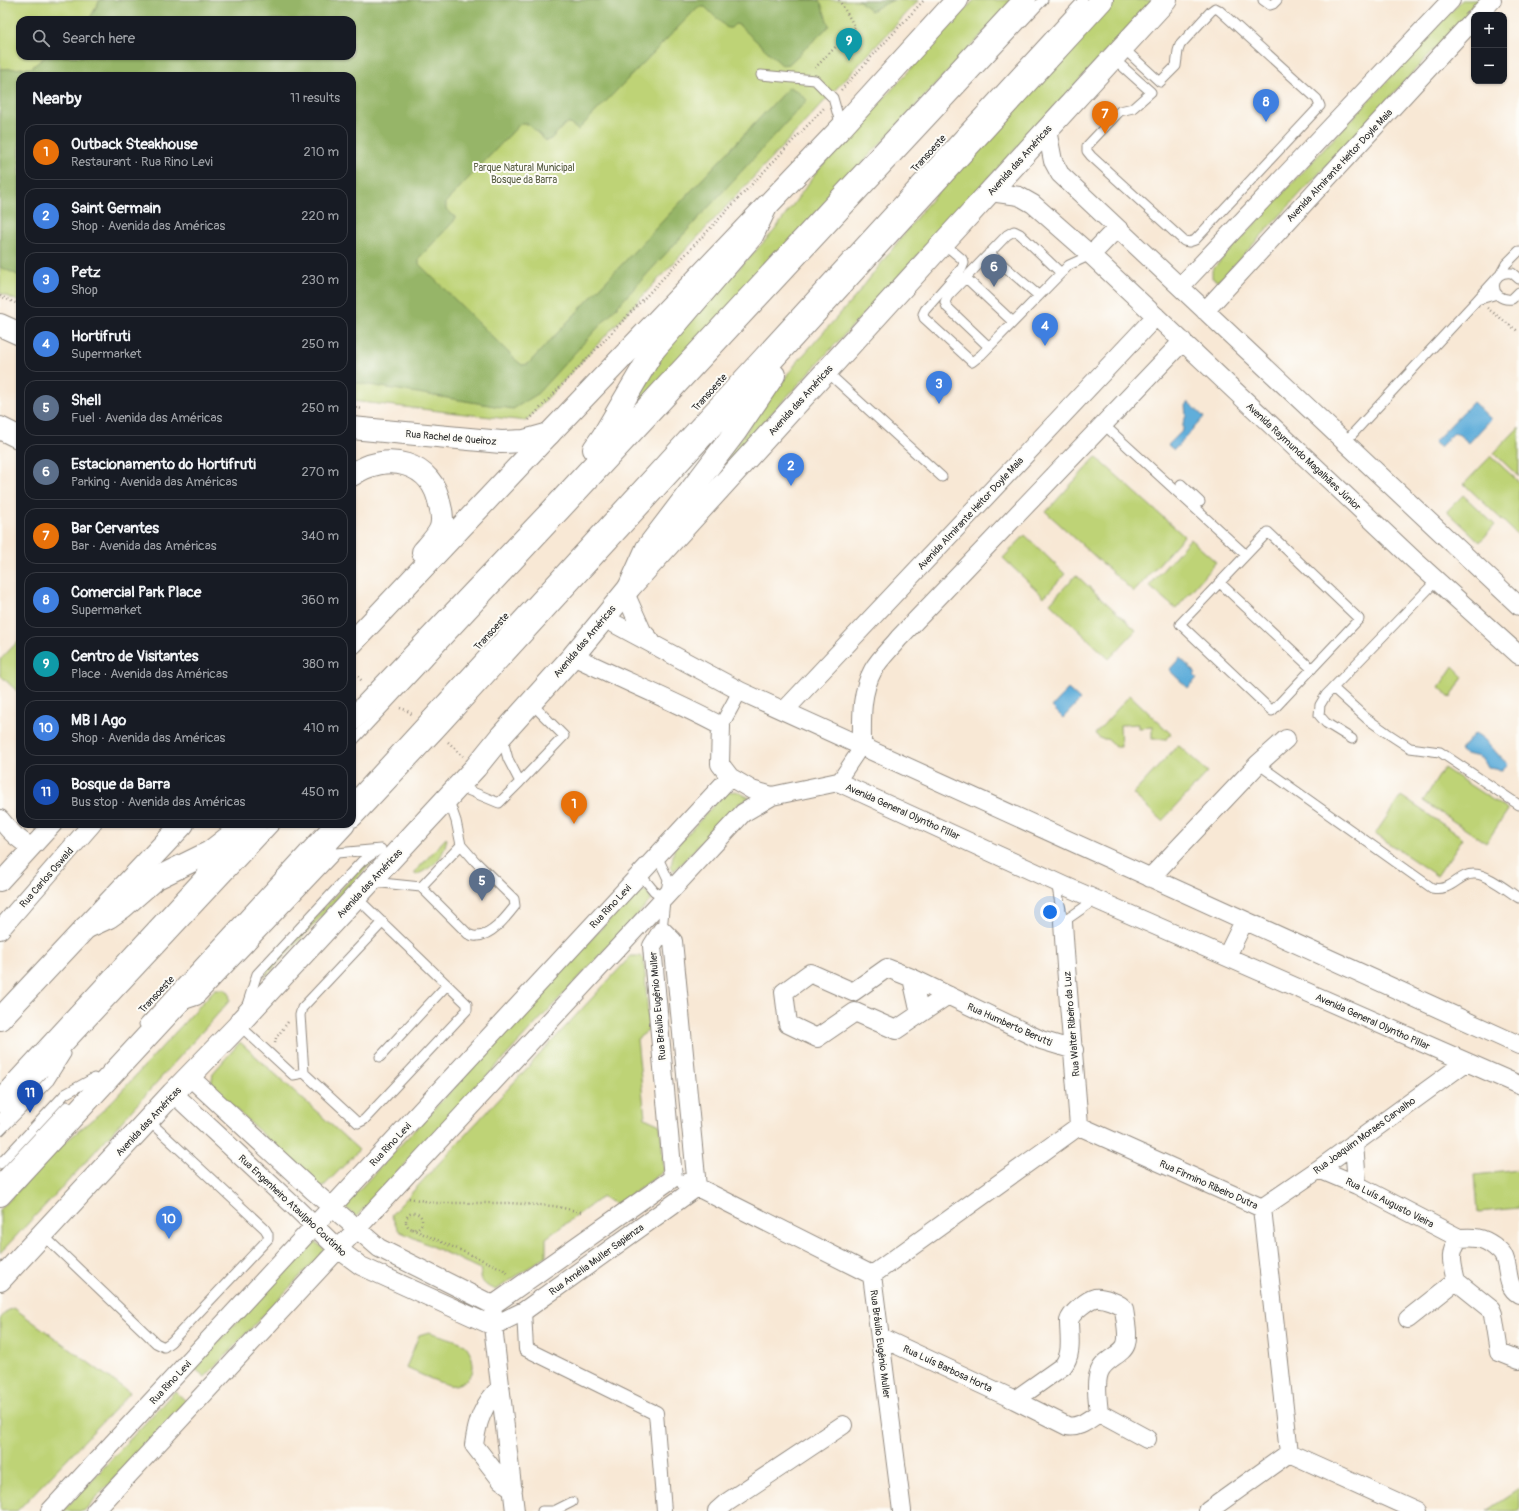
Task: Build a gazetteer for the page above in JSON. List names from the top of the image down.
{
  "streets": {
    "main road": ["Avenida das Américas", "Rua Rachel de Queiroz"],
    "street": [
      "Avenida Almirante Heitor Doyle Maia",
      "Avenida Raymundo Magalhães Júnior",
      "Avenida General Olyntho Pillar",
      "Rua Carlos Oswald",
      "Rua Rino Levi",
      "Rua Bráulio Eugênio Muller",
      "Rua Humberto Berutti",
      "Rua Walter Ribeiro da Luz",
      "Rua Joaquim Moraes Carvalho",
      "Rua Firmino Ribeiro Dutra",
      "Rua Luís Augusto Vieira",
      "Rua Engenheiro Ataulpho Coutinho",
      "Rua Amélia Muller Sapienza",
      "Rua Luís Barbosa Horta"
    ],
    "lane": ["Transoeste"]
  },
  "crossings": [
    ["Avenida das Américas", "Avenida Raymundo Magalhães Júnior"],
    ["Avenida das Américas", "Rua Engenheiro Ataulpho Coutinho"],
    ["Avenida Almirante Heitor Doyle Maia", "Avenida Raymundo Magalhães Júnior"],
    ["Avenida General Olyntho Pillar", "Rua Rino Levi"],
    ["Avenida General Olyntho Pillar", "Rua Joaquim Moraes Carvalho"],
    ["Rua Rino Levi", "Rua Engenheiro Ataulpho Coutinho"],
    ["Rua Bráulio Eugênio Muller", "Rua Amélia Muller Sapienza"],
    ["Rua Bráulio Eugênio Muller", "Rua Luís Barbosa Horta"],
    ["Rua Humberto Berutti", "Rua Walter Ribeiro da Luz"],
    ["Rua Walter Ribeiro da Luz", "Rua Firmino Ribeiro Dutra"],
    ["Rua Joaquim Moraes Carvalho", "Rua Firmino Ribeiro Dutra"],
    ["Rua Joaquim Moraes Carvalho", "Rua Luís Augusto Vieira"],
    ["Rua Engenheiro Ataulpho Coutinho", "Rua Amélia Muller Sapienza"]
  ],
  "parks": ["Parque Natural Municipal Bosque da Barra"],
  "page": {
    "map_buttons": ["+", "−"],
    "search": "Search here",
    "pins": [
      "9",
      "8",
      "7",
      "6",
      "4",
      "3",
      "2",
      "1",
      "5",
      "11",
      "10"
    ],
    "heading": ["Nearby", "11 results"],
    "list": [
      {
        "mark": "1",
        "name": "Outback Steakhouse",
        "note": "Restaurant · Rua Rino Levi",
        "value": "210 m"
      },
      {
        "mark": "2",
        "name": "Saint Germain",
        "note": "Shop · Avenida das Américas",
        "value": "220 m"
      },
      {
        "mark": "3",
        "name": "Petz",
        "note": "Shop",
        "value": "230 m"
      },
      {
        "mark": "4",
        "name": "Hortifruti",
        "note": "Supermarket",
        "value": "250 m"
      },
      {
        "mark": "5",
        "name": "Shell",
        "note": "Fuel · Avenida das Américas",
        "value": "250 m"
      },
      {
        "mark": "6",
        "name": "Estacionamento do Hortifruti",
        "note": "Parking · Avenida das Américas",
        "value": "270 m"
      },
      {
        "mark": "7",
        "name": "Bar Cervantes",
        "note": "Bar · Avenida das Américas",
        "value": "340 m"
      },
      {
        "mark": "8",
        "name": "Comercial Park Place",
        "note": "Supermarket",
        "value": "360 m"
      },
      {
        "mark": "9",
        "name": "Centro de Visitantes",
        "note": "Place · Avenida das Américas",
        "value": "380 m"
      },
      {
        "mark": "10",
        "name": "MB I Ago",
        "note": "Shop · Avenida das Américas",
        "value": "410 m"
      },
      {
        "mark": "11",
        "name": "Bosque da Barra",
        "note": "Bus stop · Avenida das Américas",
        "value": "450 m"
      }
    ]
  }
}
